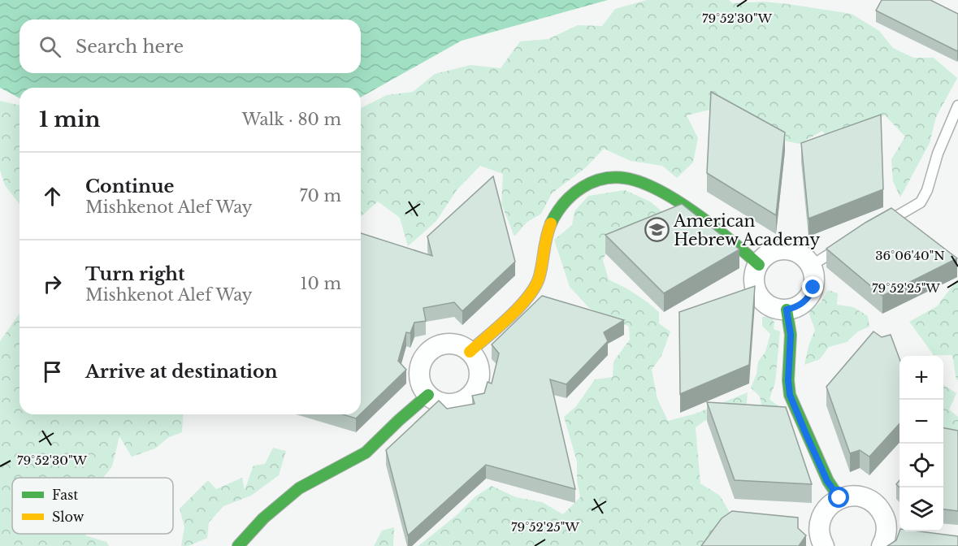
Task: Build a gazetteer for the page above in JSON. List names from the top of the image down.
{
  "places": {
    "school or university": ["American Hebrew Academy"]
  },
  "legend": ["Fast", "Slow"],
  "page": {
    "search": "Search here",
    "heading": ["1 min", "Walk · 80 m"],
    "list": [
      ["Continue", "Mishkenot Alef Way", "70 m"],
      ["Turn right", "Mishkenot Alef Way", "10 m"],
      "Arrive at destination"
    ],
    "map_buttons": ["+", "−"]
  },
  "coordinates": ["79°52'30\"W", "36°06'40\"N", "79°52'25\"W"]
}
